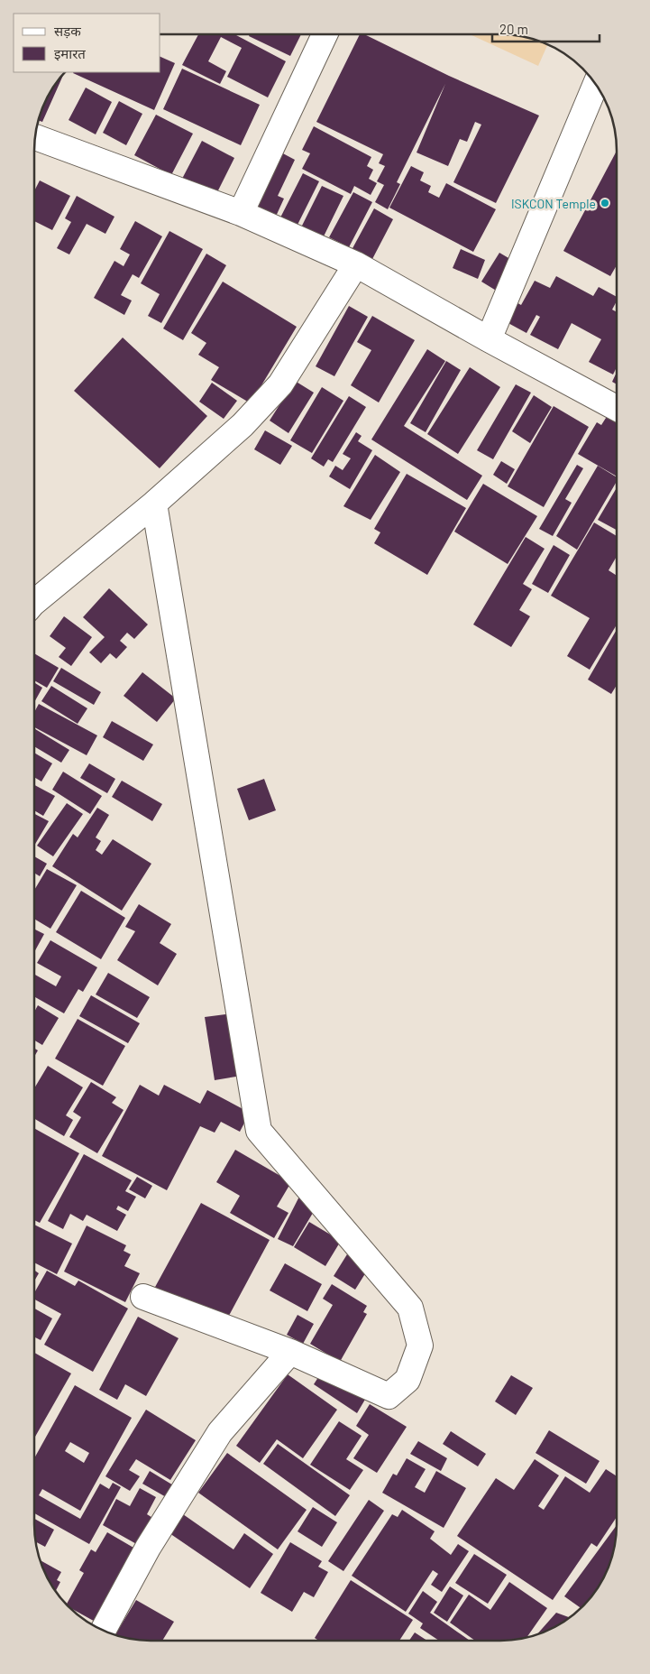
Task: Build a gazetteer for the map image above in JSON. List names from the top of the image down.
{
  "places": ["ISKCON Temple"],
  "legend": ["सड़क", "इमारत"],
  "scale_bar": "20 m"
}
